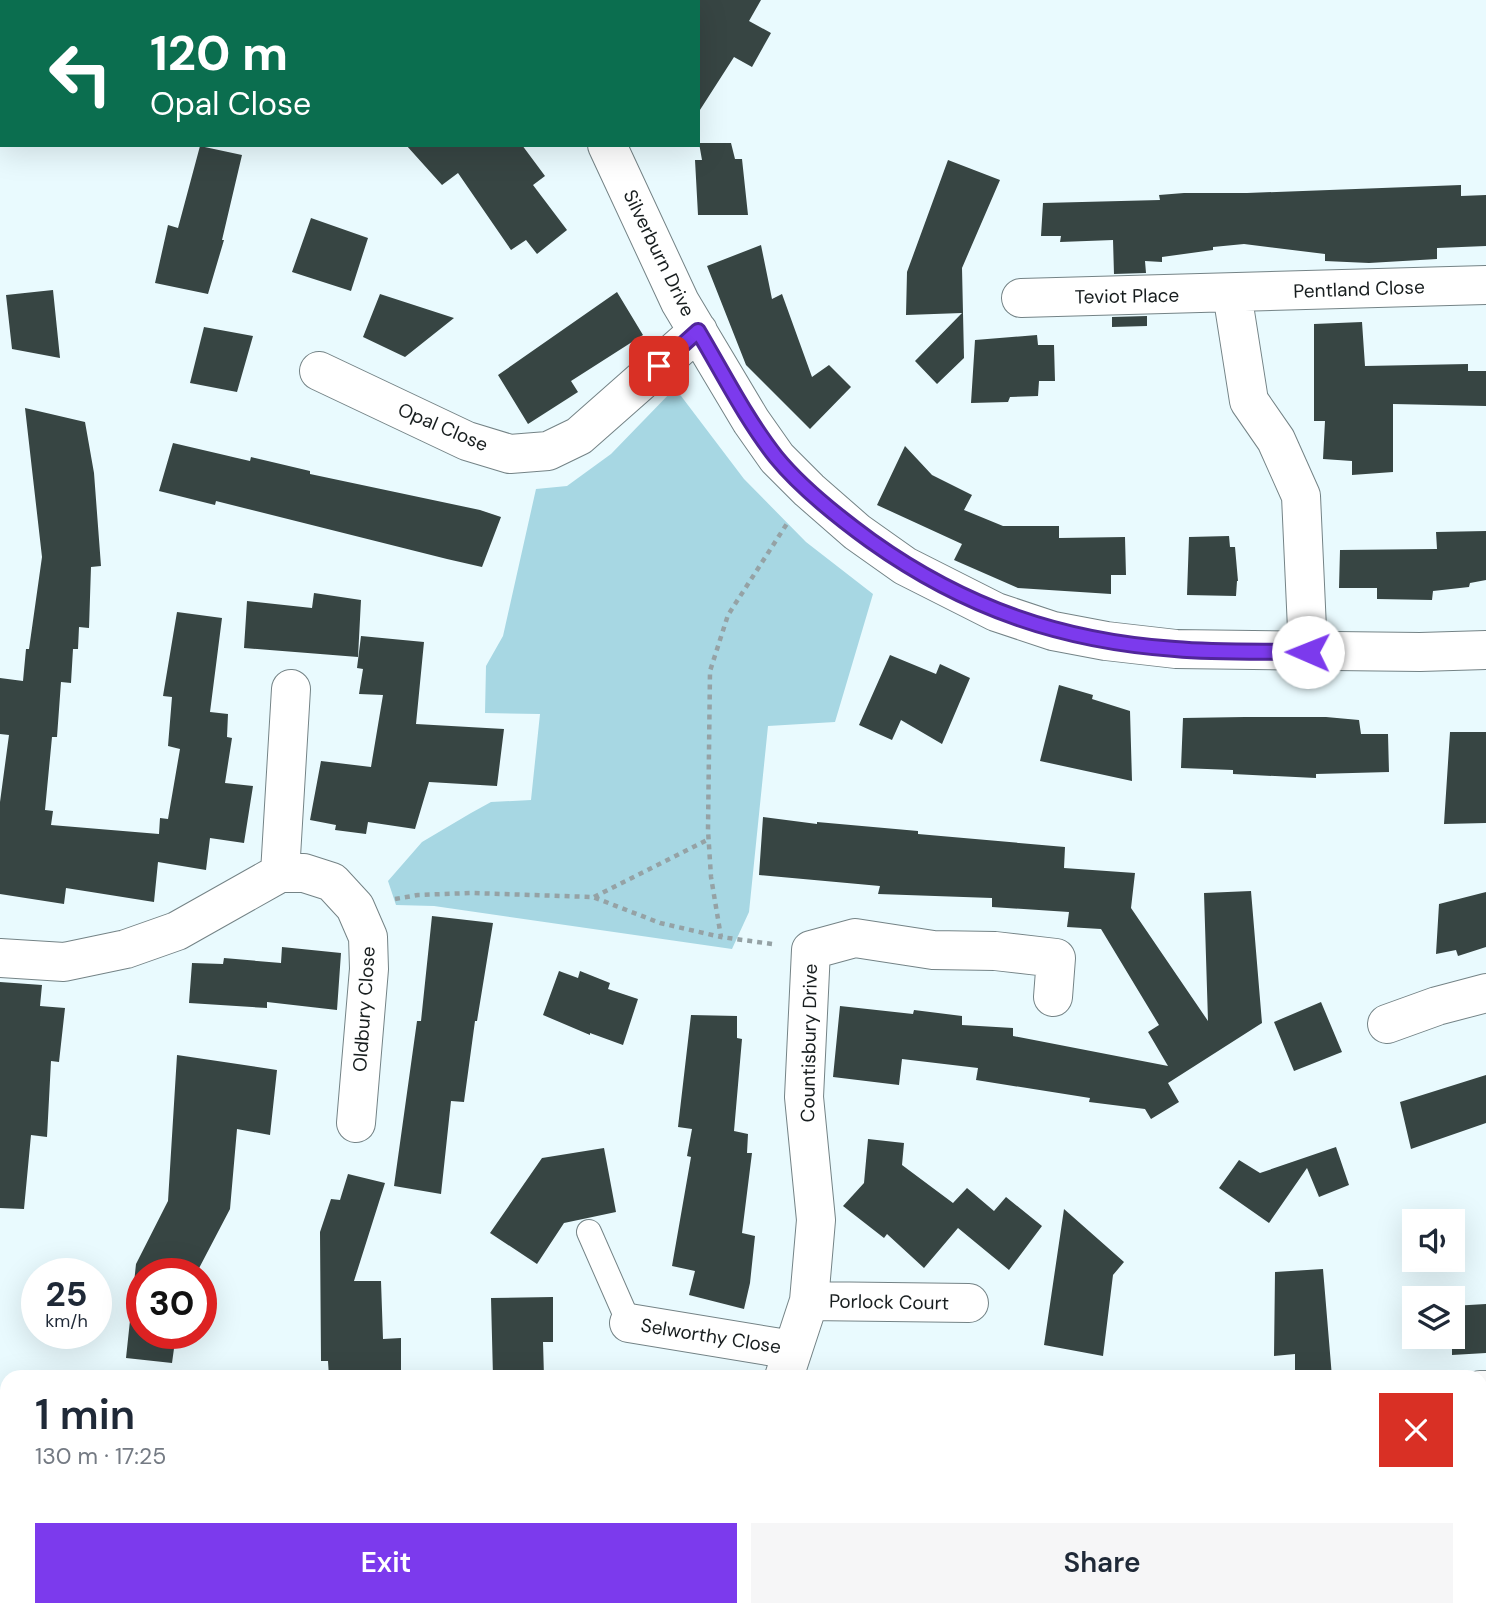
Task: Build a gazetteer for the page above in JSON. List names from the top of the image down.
{
  "streets": {
    "street": [
      "Silverburn Drive",
      "Pentland Close",
      "Teviot Place",
      "Opal Close",
      "Oldbury Close",
      "Countisbury Drive",
      "Porlock Court",
      "Selworthy Close"
    ]
  },
  "crossings": [
    ["Silverburn Drive", "Opal Close"],
    ["Pentland Close", "Teviot Place"],
    ["Countisbury Drive", "Porlock Court"],
    ["Countisbury Drive", "Selworthy Close"]
  ],
  "page": {
    "turn": ["120 m", "Opal Close"],
    "speed": "25 km/h",
    "limit": "30",
    "heading": ["1 min", "130 m · 17:25"],
    "buttons": ["Exit", "Share"]
  }
}
